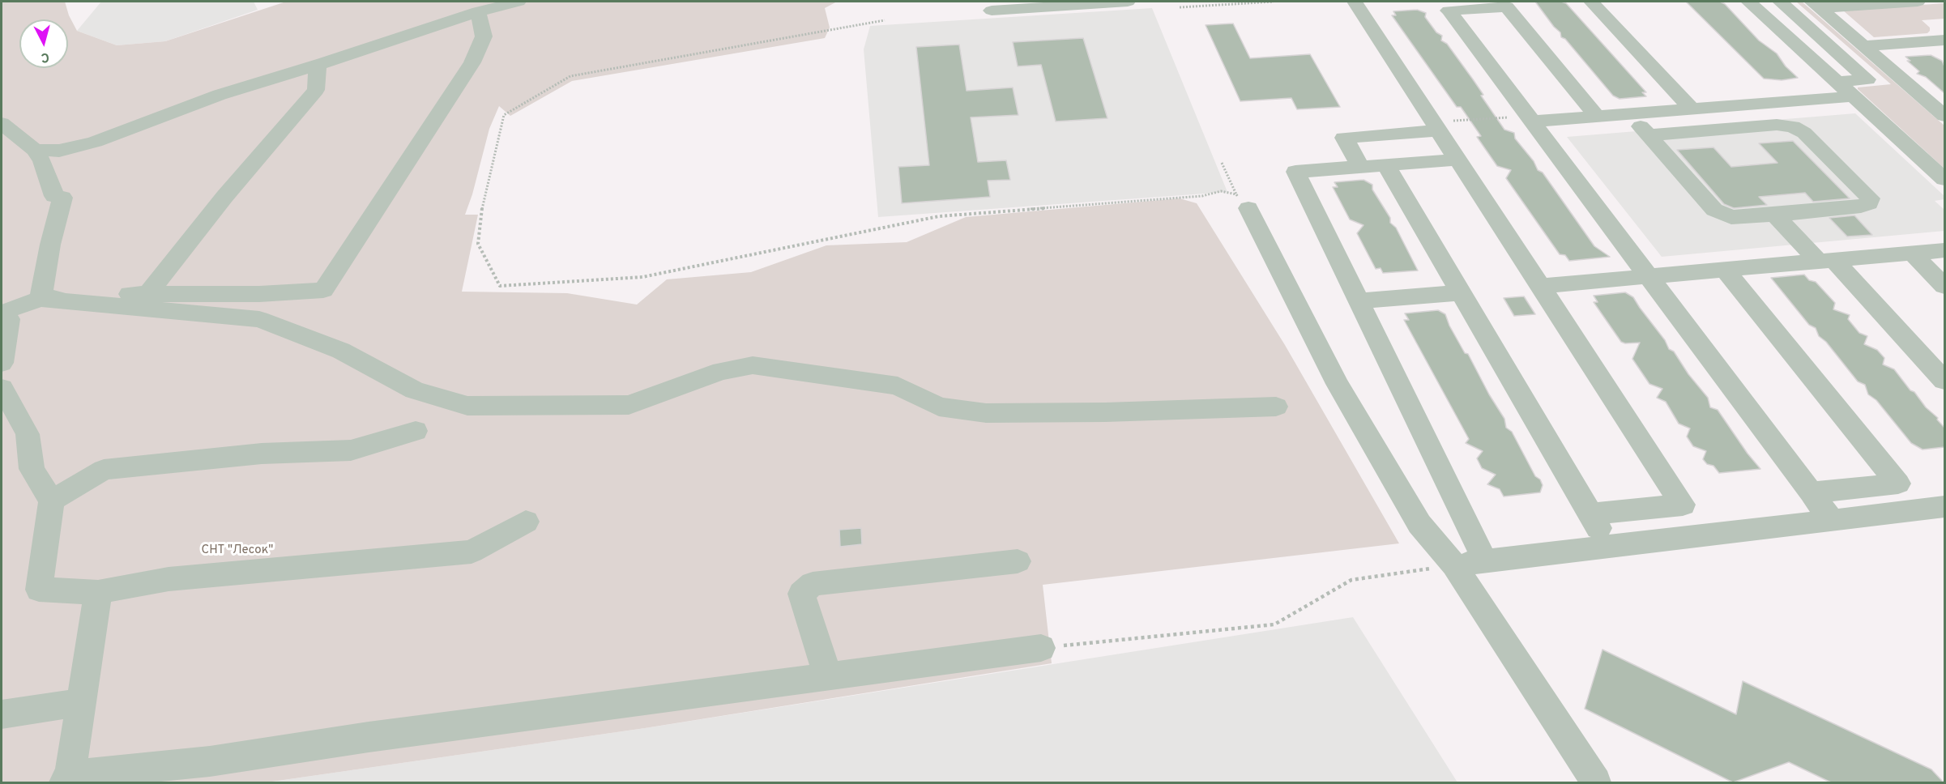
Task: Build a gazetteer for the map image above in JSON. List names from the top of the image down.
{
  "parks": ["СНТ \"Лесок\""],
  "north": "bottom"
}
